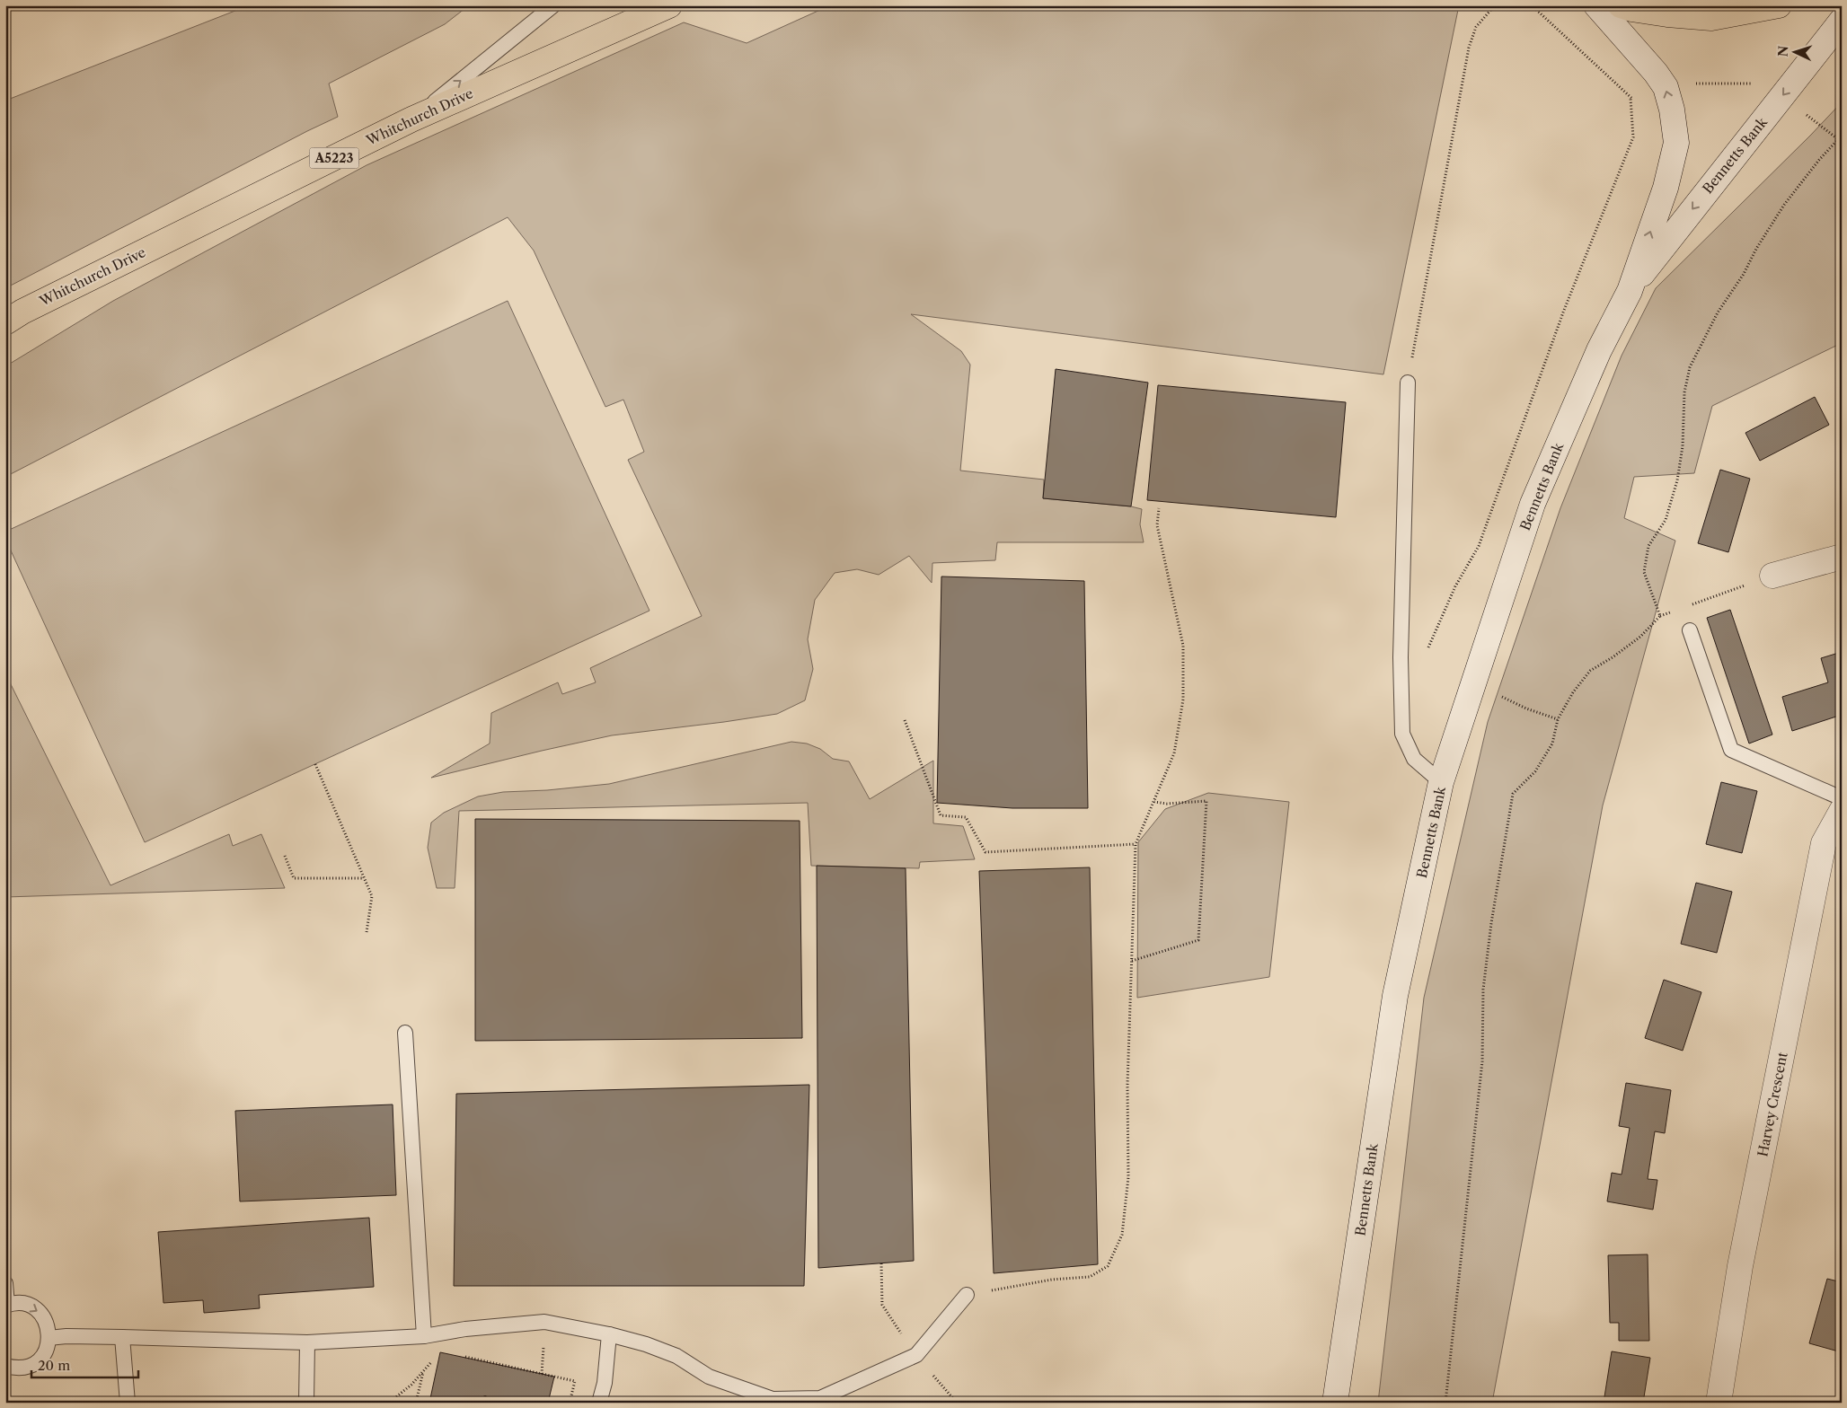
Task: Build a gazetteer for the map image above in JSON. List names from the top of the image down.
{
  "streets": {
    "main road": [
      "Whitchurch Drive",
      "Bennetts Bank",
      "A5223",
      "Harvey Crescent"
    ]
  },
  "scale_bar": "20 m",
  "north": "left"
}
